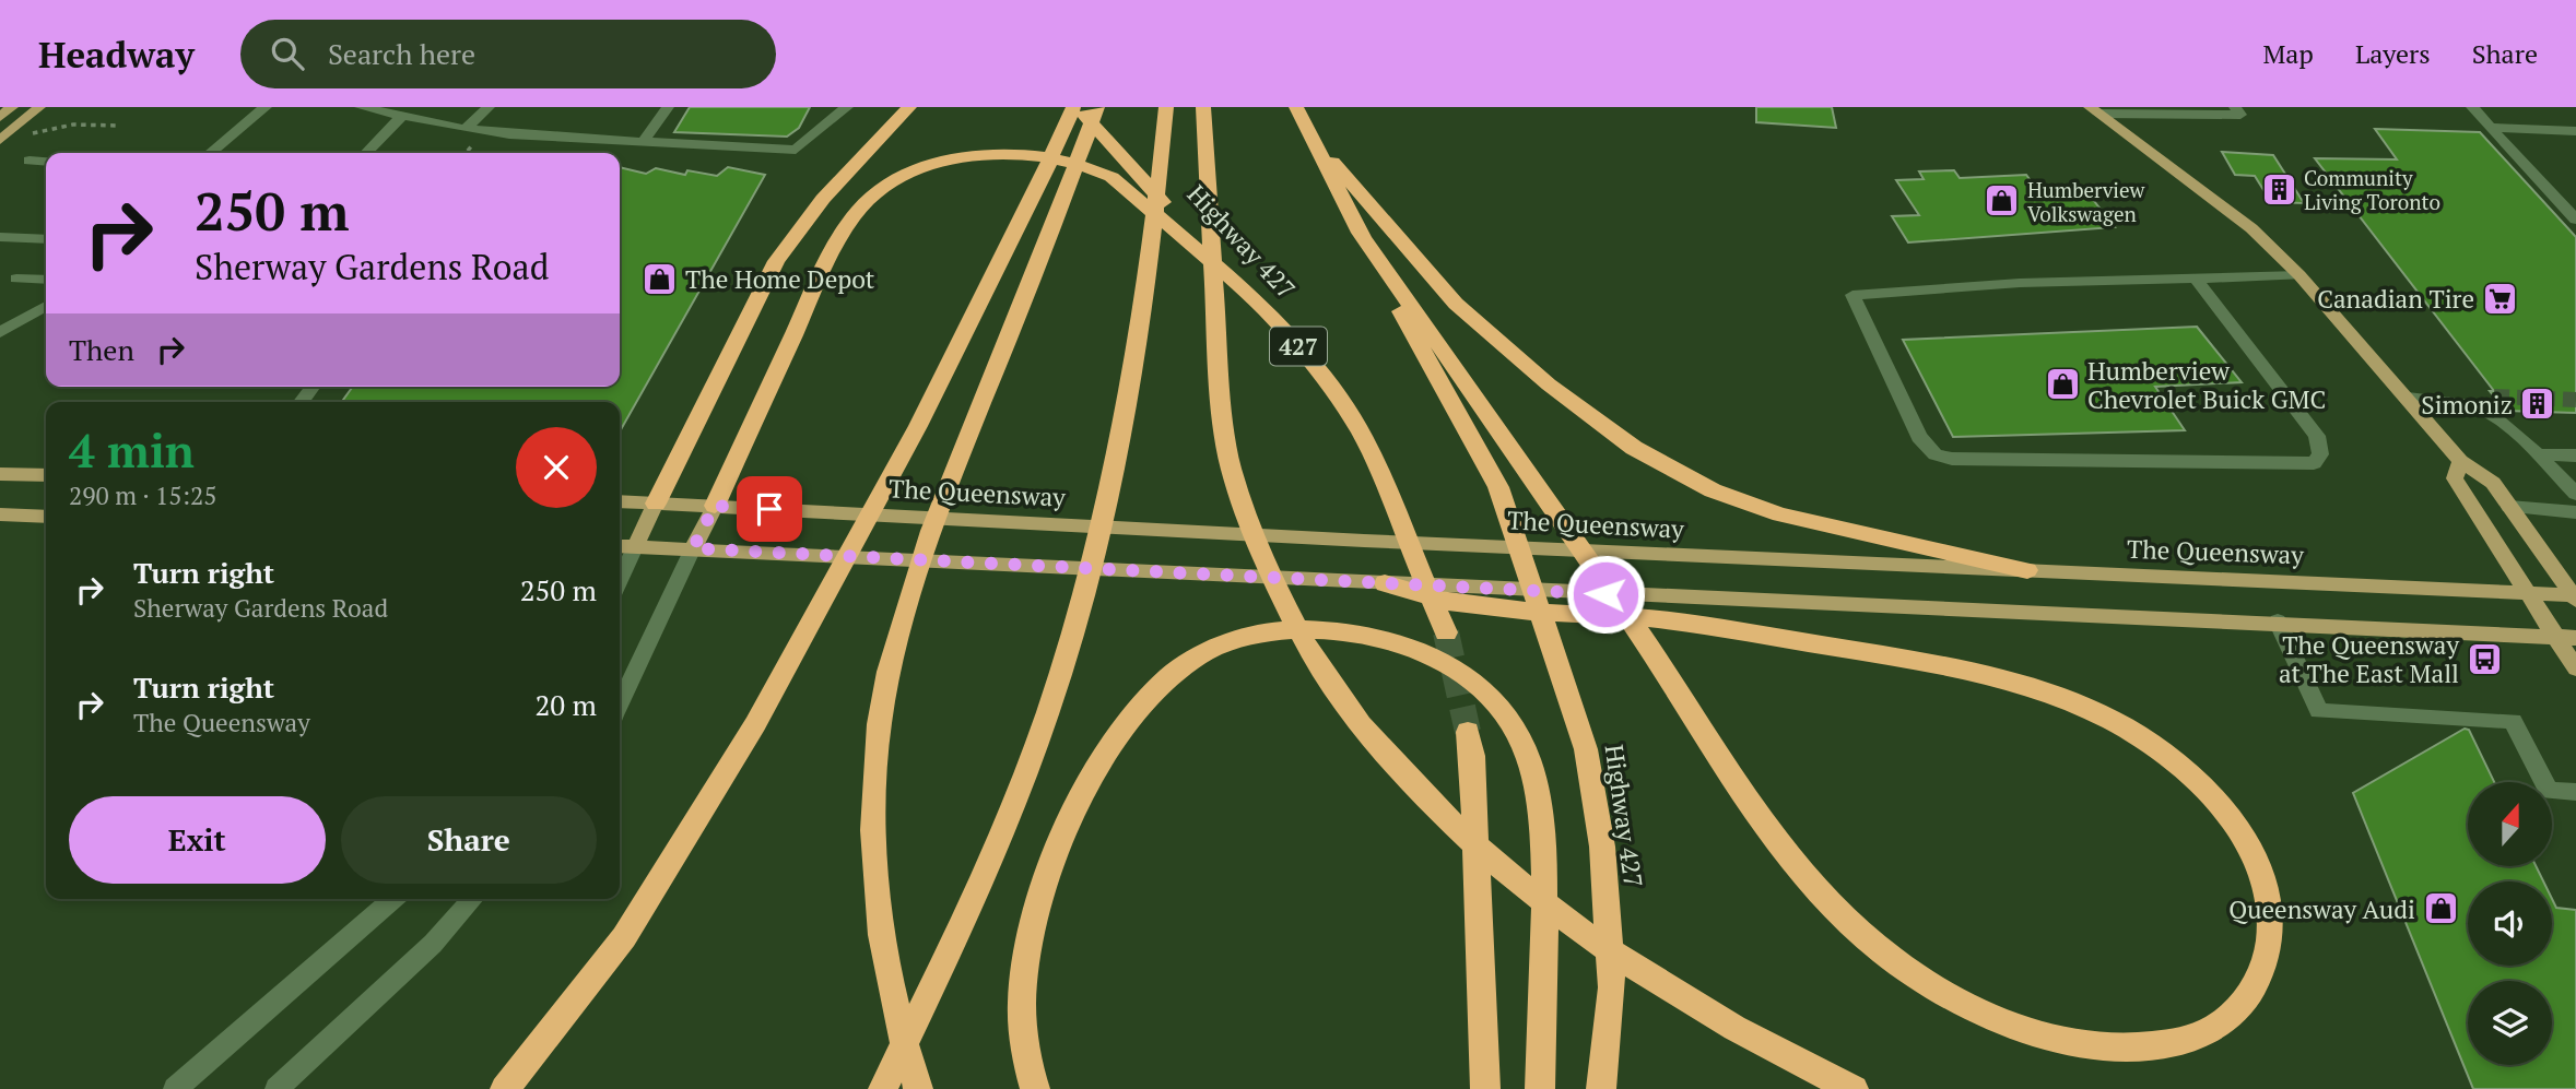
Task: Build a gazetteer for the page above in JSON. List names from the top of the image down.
{
  "streets": {
    "highway": ["Highway 427", "427"],
    "main road": ["The Queensway"]
  },
  "places": {
    "building": ["Community Living Toronto", "Simoniz"],
    "shop": [
      "Humberview Volkswagen",
      "The Home Depot",
      "Humberview Chevrolet Buick GMC",
      "Queensway Audi"
    ],
    "supermarket": ["Canadian Tire"],
    "bus stop": ["The Queensway at The East Mall"]
  },
  "north": "top",
  "page": {
    "header": "Headway",
    "search": "Search here",
    "nav": ["Map", "Layers", "Share"],
    "turn": ["250 m", "Sherway Gardens Road"],
    "then": "Then",
    "heading": ["4 min", "290 m · 15:25"],
    "list": [
      {
        "name": "Turn right",
        "note": "Sherway Gardens Road",
        "value": "250 m"
      },
      {
        "name": "Turn right",
        "note": "The Queensway",
        "value": "20 m"
      }
    ],
    "buttons": ["Exit", "Share"]
  }
}
